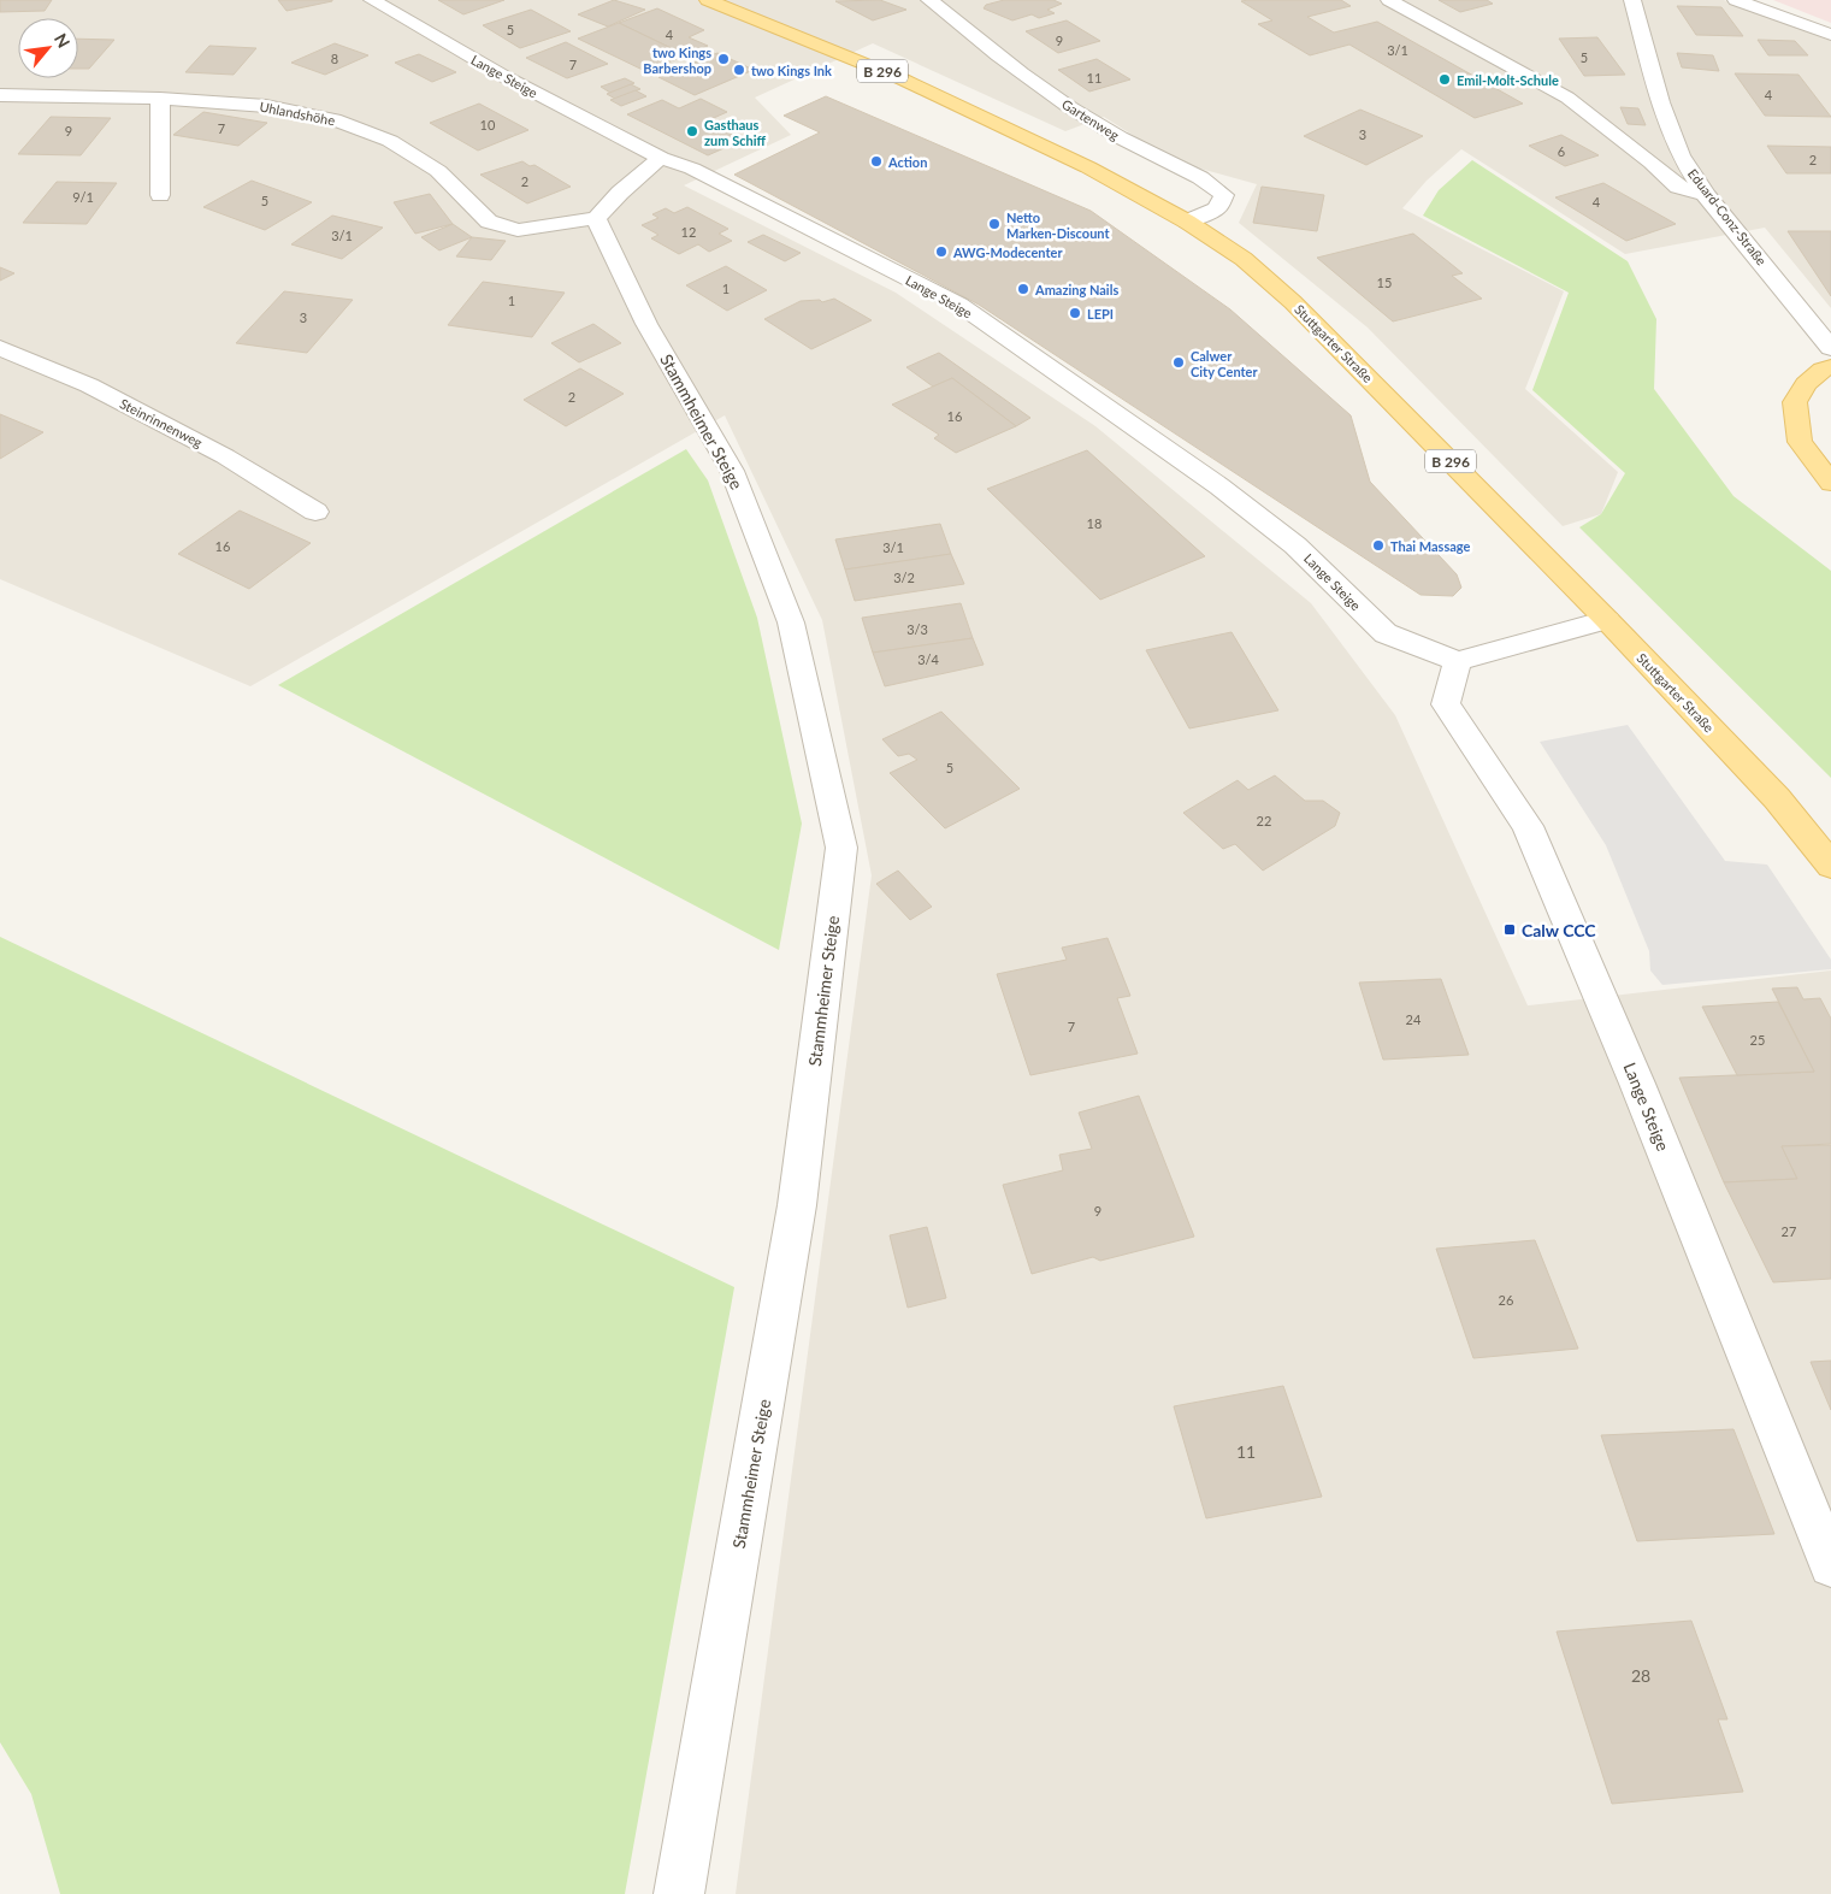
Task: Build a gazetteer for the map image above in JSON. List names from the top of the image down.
{
  "streets": {
    "main road": ["B 296", "Stuttgarter Straße"],
    "street": [
      "Lange Steige",
      "Uhlandshöhe",
      "Gartenweg",
      "Eduard-Conz-Straße",
      "Stammheimer Steige",
      "Steinrinnenweg"
    ]
  },
  "crossings": [
    ["Uhlandshöhe", "Stammheimer Steige"],
    ["Gartenweg", "Stuttgarter Straße"]
  ],
  "places": {
    "other": [
      "two Kings Barbershop",
      "two Kings Ink",
      "Emil-Molt-Schule",
      "Gasthaus zum Schiff",
      "Action",
      "Netto Marken-Discount",
      "AWG-Modecenter",
      "Amazing Nails",
      "LEPI",
      "Calwer City Center",
      "Thai Massage"
    ],
    "transit": ["Calw CCC"]
  },
  "house_numbers": [
    "5",
    "4",
    "9",
    "3/1",
    "5",
    "8",
    "7",
    "11",
    "4",
    "10",
    "7",
    "9",
    "3",
    "6",
    "2",
    "2",
    "9/1",
    "5",
    "4",
    "12",
    "3/1",
    "15",
    "1",
    "1",
    "3",
    "2",
    "16",
    "18",
    "16",
    "3/1",
    "3/2",
    "3/3",
    "3/4",
    "5",
    "22",
    "24",
    "7",
    "25",
    "9",
    "27",
    "26",
    "11",
    "28"
  ],
  "north": "top right"
}
